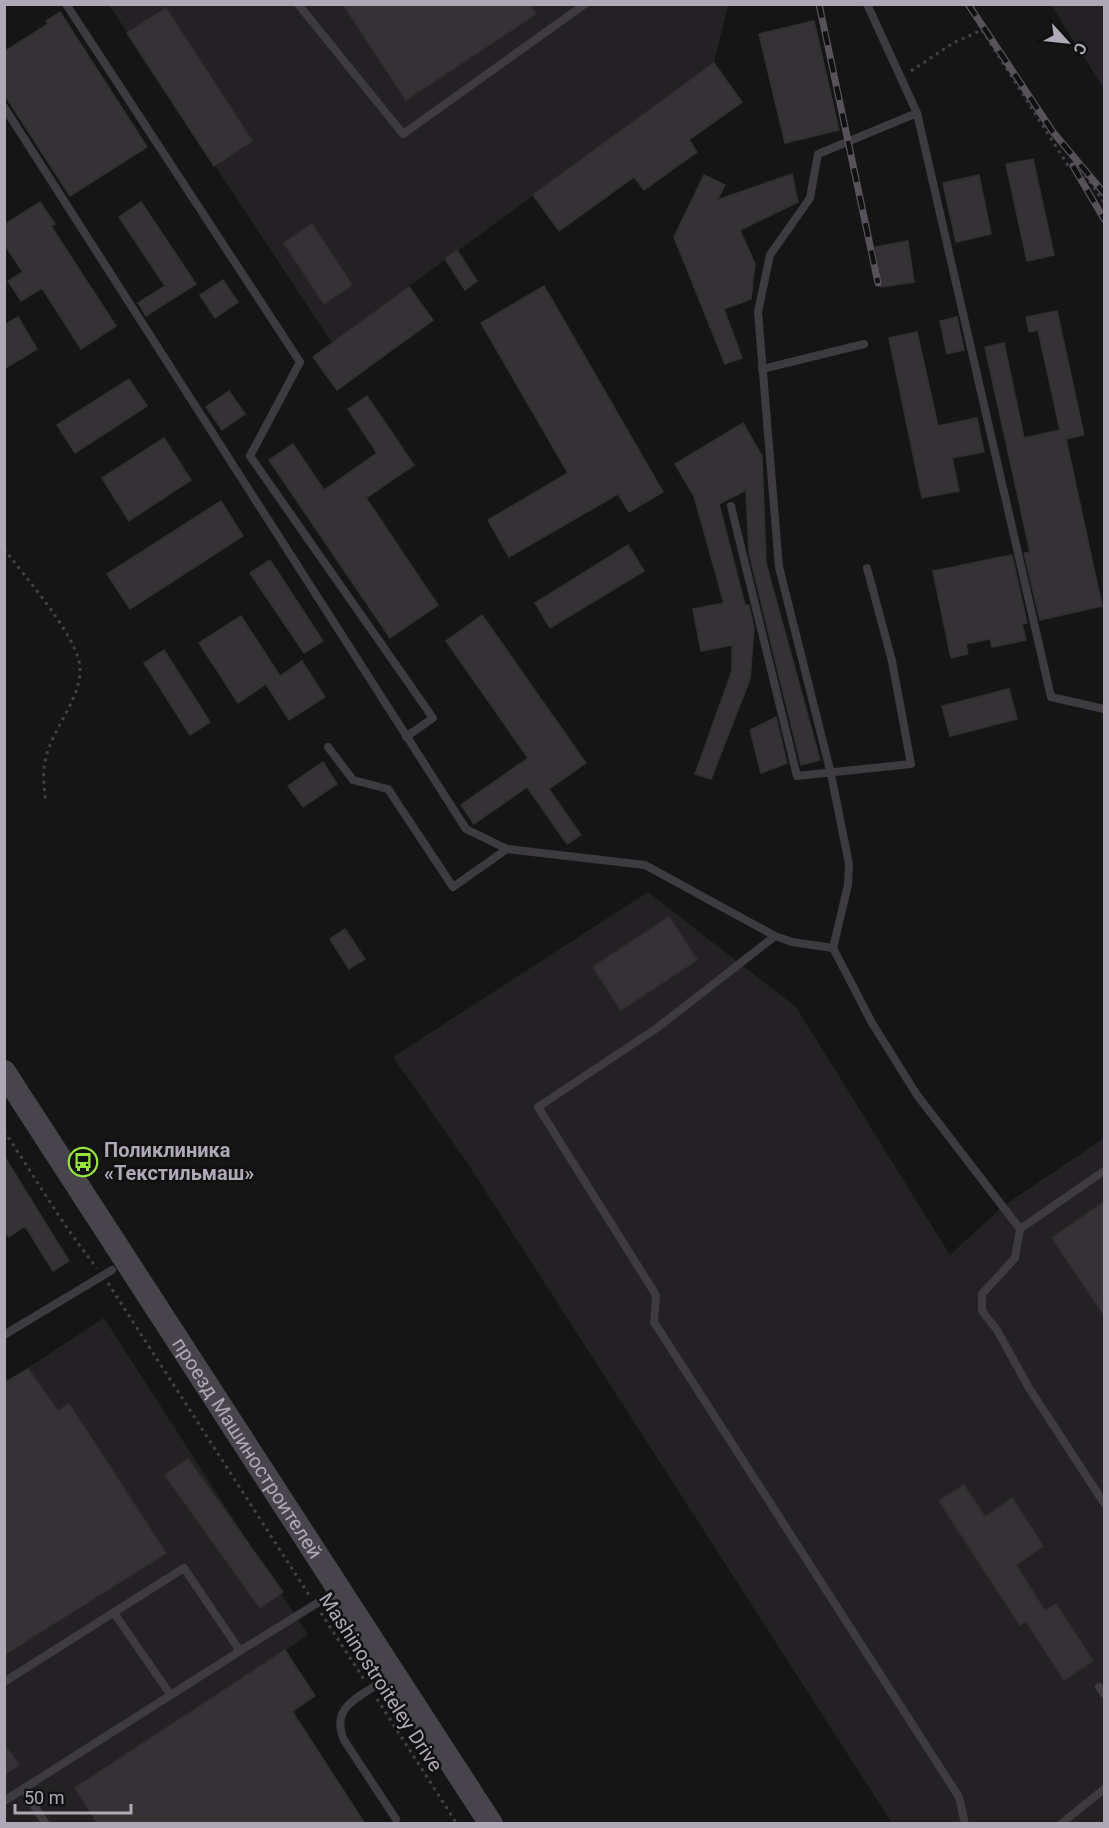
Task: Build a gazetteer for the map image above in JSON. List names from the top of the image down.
{
  "streets": {
    "main road": ["Mashinostroiteley Drive"]
  },
  "places": {
    "bus stop": ["Поликлиника «Текстильмаш»"]
  },
  "scale_bar": "50 m",
  "north": "bottom right"
}
